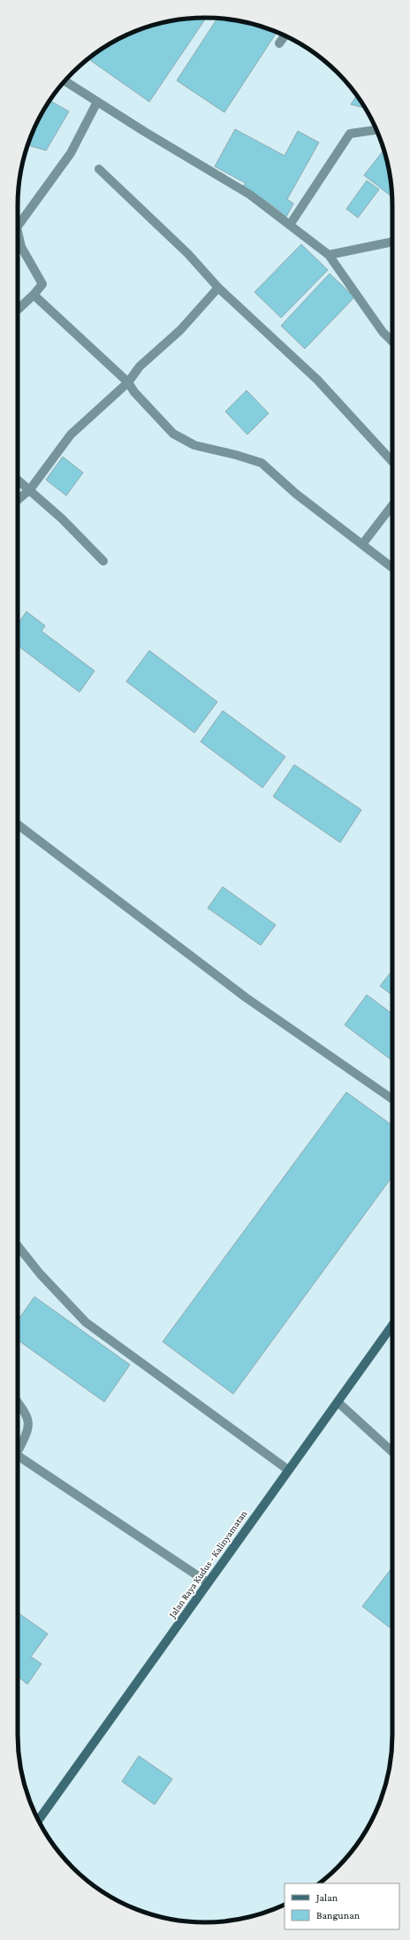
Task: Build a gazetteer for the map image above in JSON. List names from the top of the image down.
{
  "streets": {
    "main road": ["Jalan Raya Kudus - Kalinyamatan"]
  },
  "legend": ["Jalan", "Bangunan"]
}
